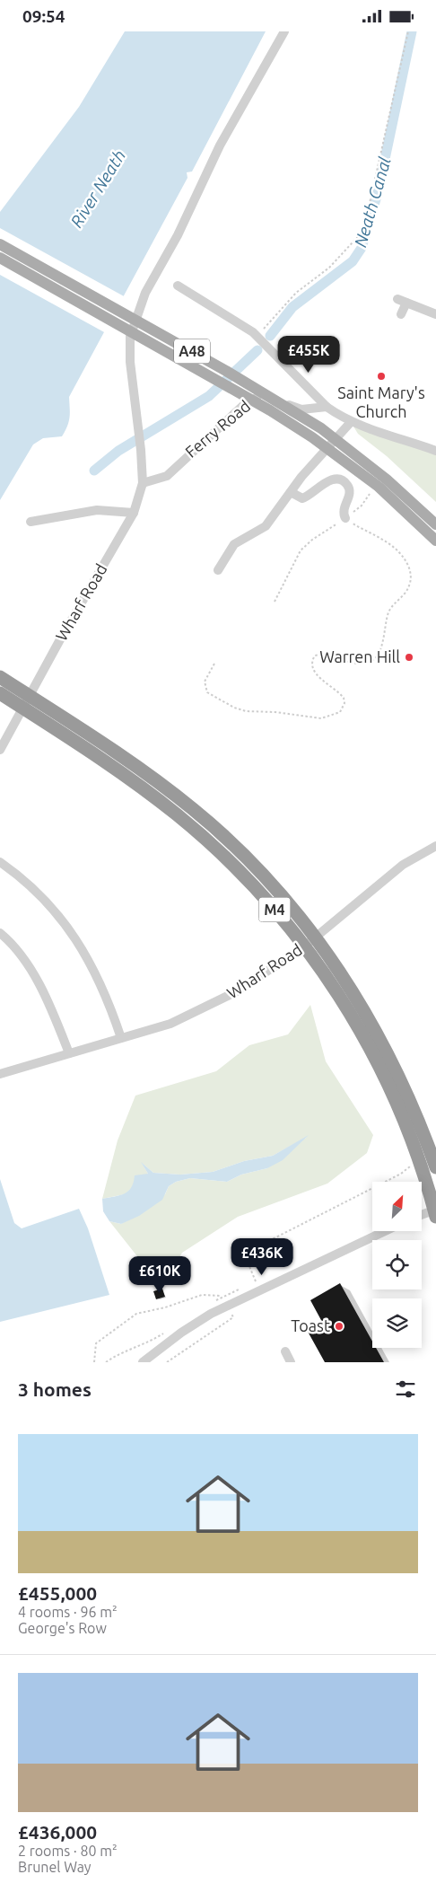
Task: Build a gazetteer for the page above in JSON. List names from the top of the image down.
{
  "streets": {
    "highway": ["M4"],
    "main road": ["A48"],
    "street": ["Ferry Road", "Wharf Road"]
  },
  "crossings": [
    ["Ferry Road", "Wharf Road"]
  ],
  "water": ["River Neath", "Neath Canal"],
  "places": ["Saint Mary's Church", "Warren Hill", "Toast"],
  "north": "top right",
  "page": {
    "status": "09:54",
    "price": ["£455K", "£436K", "£610K"],
    "heading": "3 homes",
    "list": [
      {
        "name": "£455,000",
        "note": "4 rooms · 96 m² · George's Row"
      },
      {
        "name": "£436,000",
        "note": "2 rooms · 80 m² · Brunel Way"
      }
    ]
  }
}
